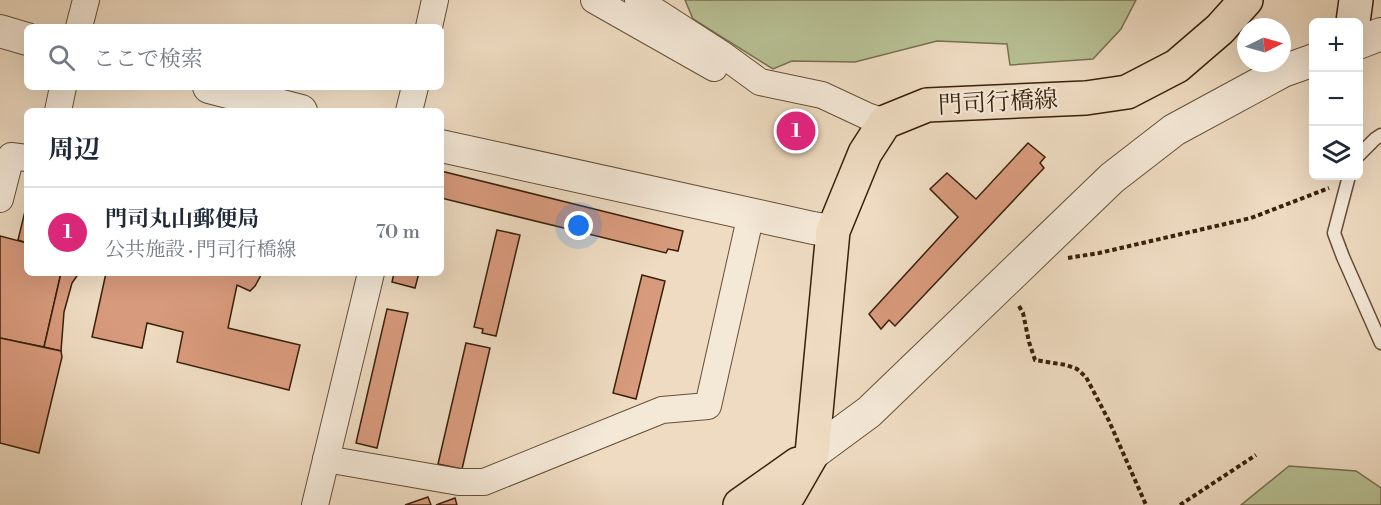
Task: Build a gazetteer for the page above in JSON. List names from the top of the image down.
{
  "streets": {
    "main road": ["門司行橋線"]
  },
  "north": "right",
  "page": {
    "map_buttons": ["+", "−"],
    "search": "ここで検索",
    "heading": "周辺",
    "pins": "1",
    "list": [
      {
        "mark": "1",
        "name": "門司丸山郵便局",
        "note": "公共施設 · 門司行橋線",
        "value": "70 m"
      }
    ]
  }
}
